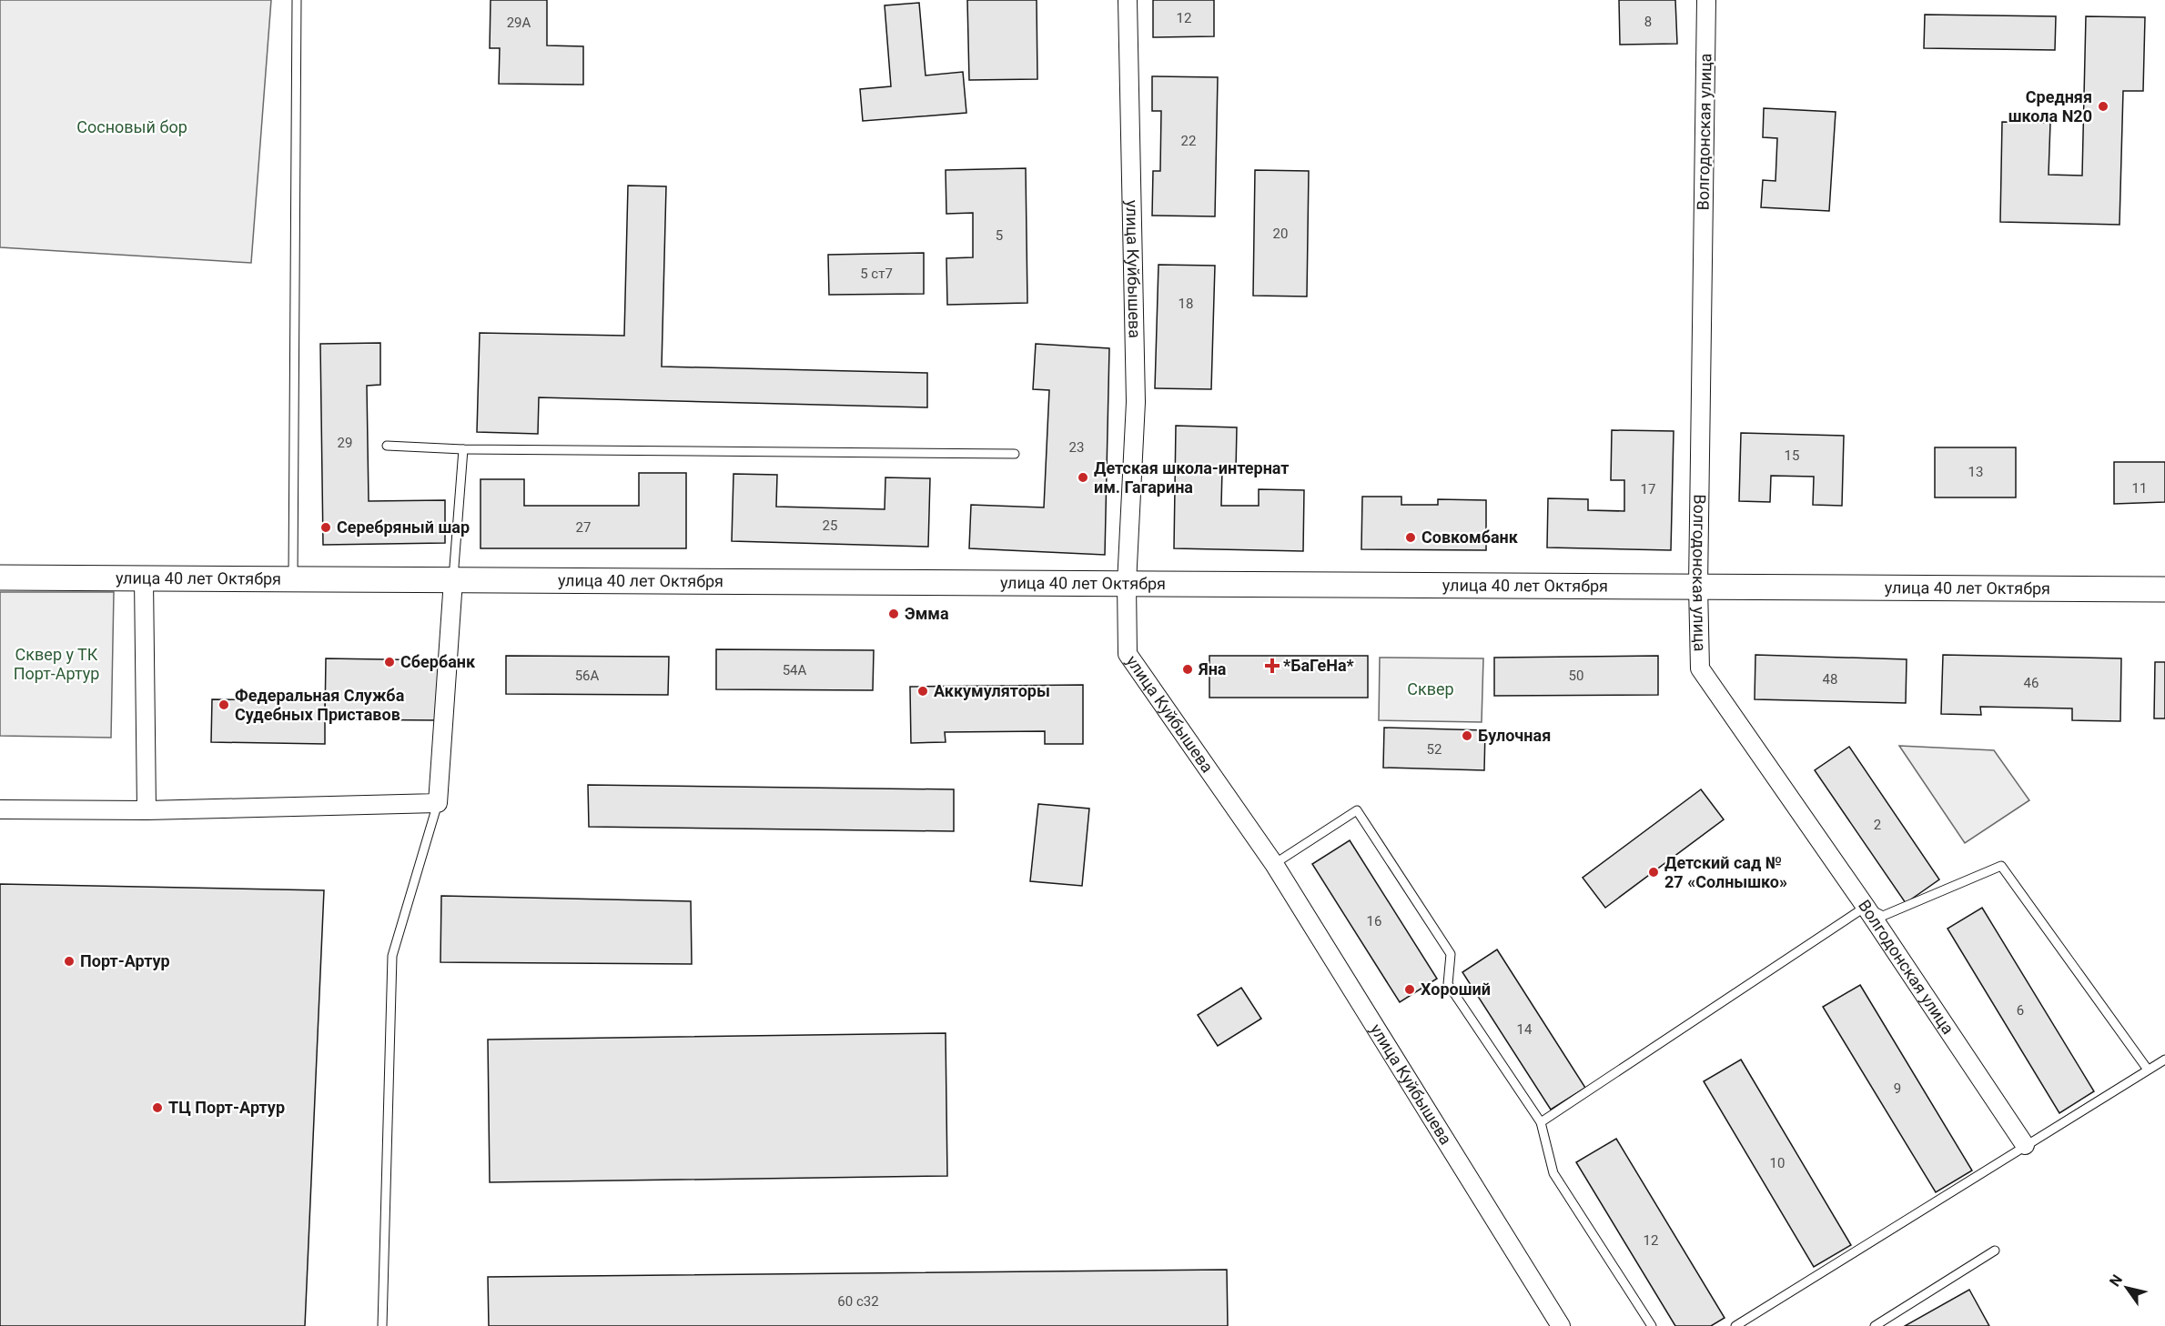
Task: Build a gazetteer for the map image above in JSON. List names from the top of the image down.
{
  "streets": {
    "main road": ["улица 40 лет Октября"],
    "street": ["Волгодонская улица", "улица Куйбышева"]
  },
  "crossings": [
    ["Волгодонская улица", "улица 40 лет Октября"],
    ["улица Куйбышева", "улица 40 лет Октября"]
  ],
  "parks": ["Сосновый бор", "Сквер у ТК Порт-Артур", "Сквер"],
  "places": {
    "other": [
      "Средняя школа N20",
      "Детская школа-интернат им. Гагарина",
      "Серебряный шар",
      "Совкомбанк",
      "Эмма",
      "Сбербанк",
      "Яна",
      "Аккумуляторы",
      "Федеральная Служба Судебных Приставов",
      "Булочная",
      "Детский сад № 27 «Солнышко»",
      "Порт-Артур",
      "Хороший",
      "ТЦ Порт-Артур"
    ],
    "health": ["*БаГеНа*"]
  },
  "house_numbers": [
    "12",
    "8",
    "29А",
    "22",
    "20",
    "5",
    "5 ст7",
    "18",
    "29",
    "23",
    "15",
    "13",
    "11",
    "17",
    "25",
    "27",
    "54А",
    "56А",
    "50",
    "48",
    "46",
    "52",
    "2",
    "16",
    "6",
    "14",
    "9",
    "10",
    "12",
    "60 с32"
  ],
  "north": "top left"
}
